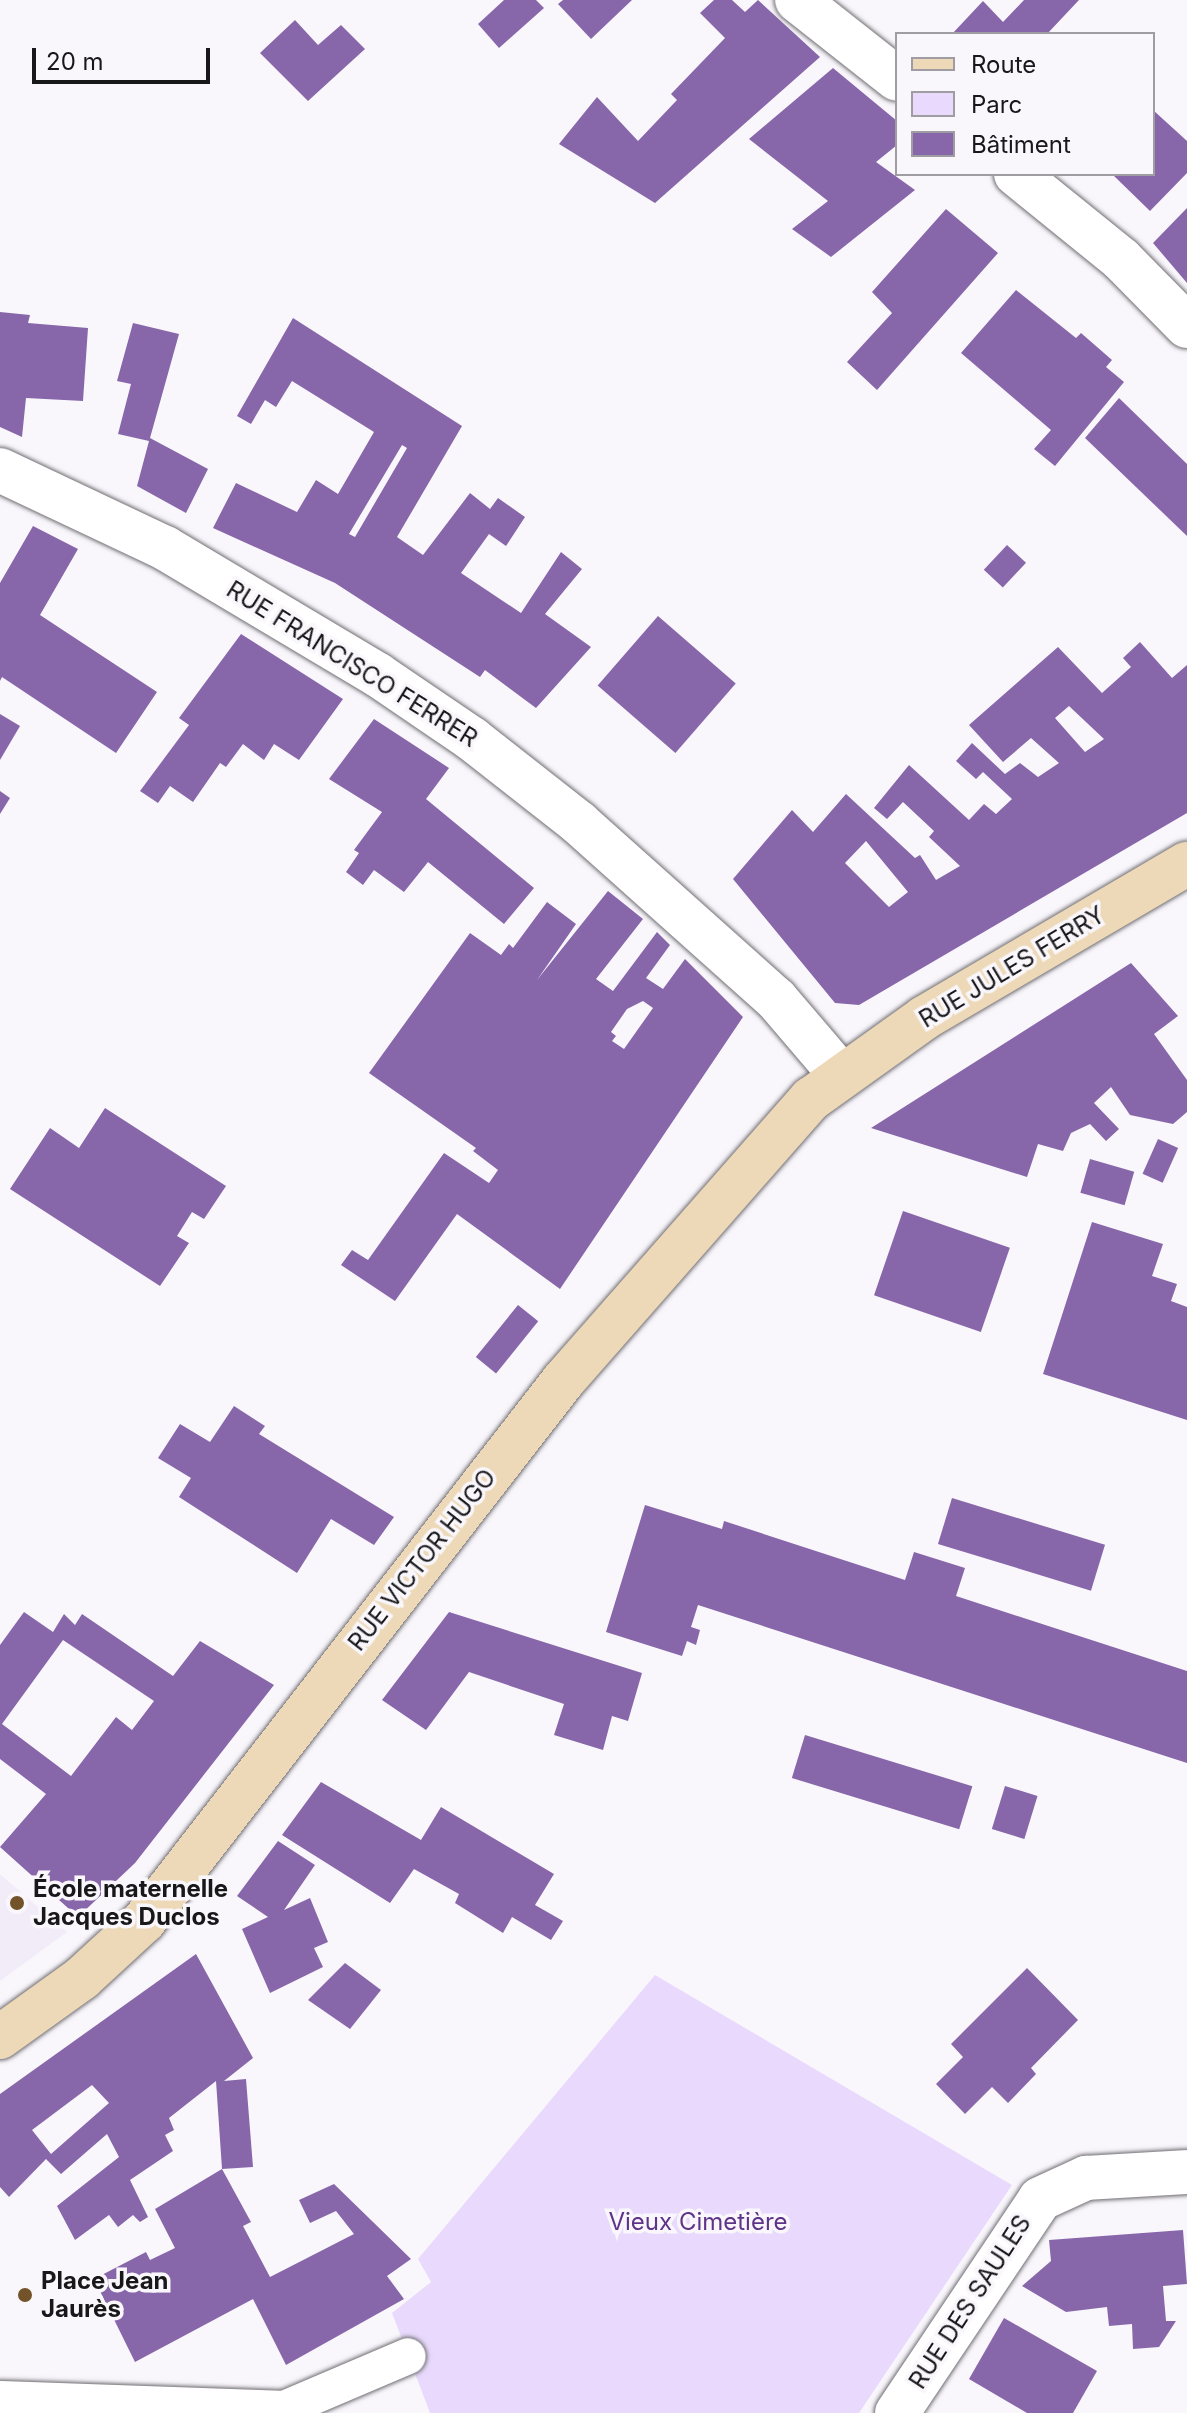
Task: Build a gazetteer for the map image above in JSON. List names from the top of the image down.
{
  "streets": {
    "street": [
      "RUE FRANCISCO FERRER",
      "RUE JULES FERRY",
      "RUE VICTOR HUGO",
      "RUE DES SAULES"
    ]
  },
  "crossings": [
    ["RUE FRANCISCO FERRER", "RUE JULES FERRY"],
    ["RUE FRANCISCO FERRER", "RUE VICTOR HUGO"],
    ["RUE JULES FERRY", "RUE VICTOR HUGO"]
  ],
  "parks": ["Vieux Cimetière"],
  "places": ["École maternelle Jacques Duclos", "Place Jean Jaurès"],
  "legend": ["Route", "Parc", "Bâtiment"],
  "scale_bar": "20 m"
}
